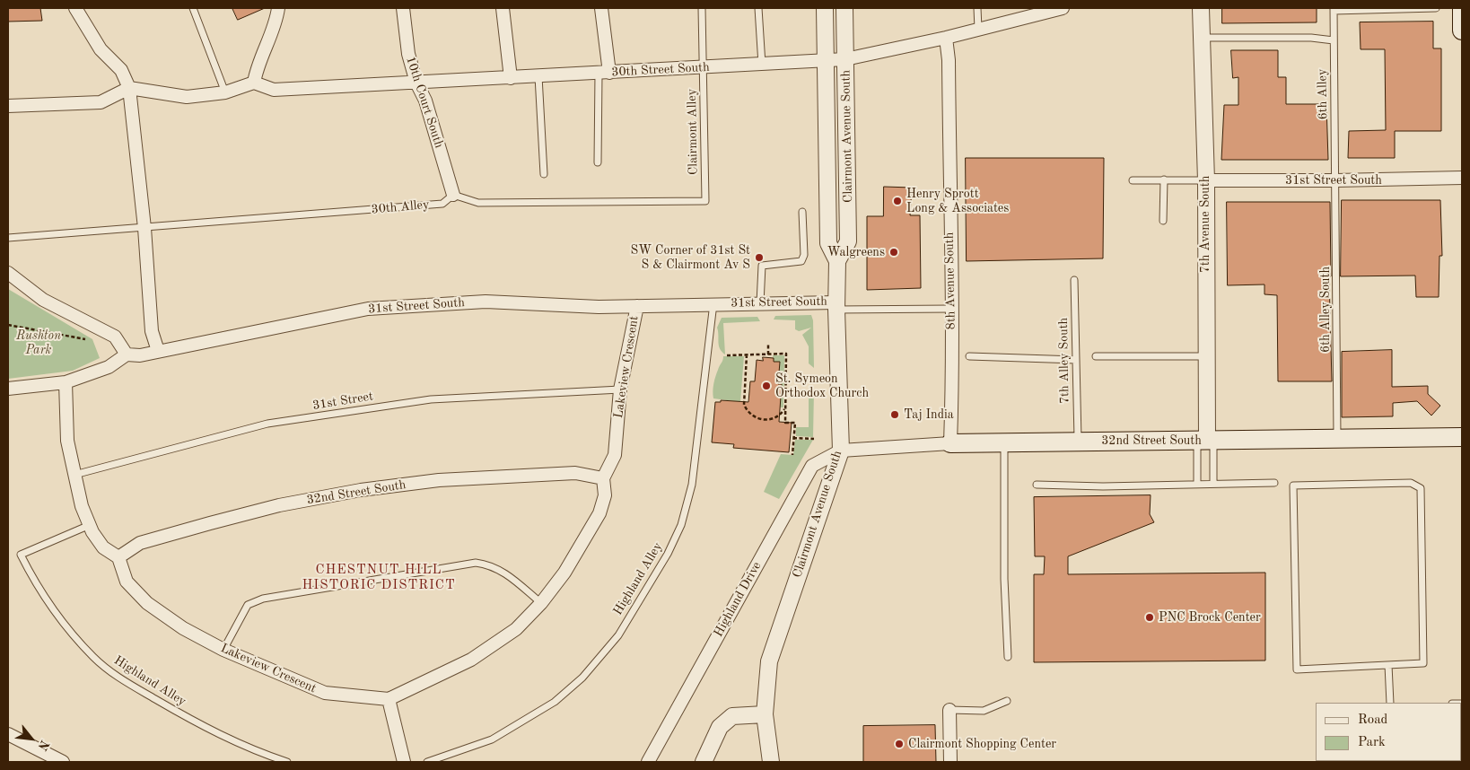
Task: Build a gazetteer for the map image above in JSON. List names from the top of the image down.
{
  "streets": {
    "main road": ["32nd Street South"],
    "street": [
      "30th Street South",
      "10th Court South",
      "Clairmont Avenue South",
      "31st Street South",
      "7th Avenue South",
      "8th Avenue South",
      "Lakeview Crescent",
      "Highland Drive"
    ],
    "lane": [
      "6th Alley",
      "Clairmont Alley",
      "30th Alley",
      "6th Alley South",
      "7th Alley South",
      "31st Street",
      "Highland Alley"
    ]
  },
  "crossings": [
    ["30th Street South", "10th Court South"],
    ["30th Street South", "Clairmont Alley"],
    ["30th Street South", "Clairmont Avenue South"],
    ["30th Street South", "8th Avenue South"],
    ["6th Alley", "31st Street South"],
    ["6th Alley", "6th Alley South"],
    ["10th Court South", "Clairmont Alley"],
    ["10th Court South", "30th Alley"],
    ["Clairmont Alley", "30th Alley"],
    ["Clairmont Avenue South", "31st Street South"],
    ["Clairmont Avenue South", "32nd Street South"],
    ["Clairmont Avenue South", "Highland Drive"],
    ["31st Street South", "7th Avenue South"],
    ["31st Street South", "6th Alley South"],
    ["31st Street South", "Lakeview Crescent"],
    ["31st Street South", "Highland Alley"],
    ["7th Avenue South", "32nd Street South"],
    ["8th Avenue South", "32nd Street South"],
    ["6th Alley South", "32nd Street South"],
    ["7th Alley South", "32nd Street South"],
    ["Lakeview Crescent", "31st Street"],
    ["Lakeview Crescent", "32nd Street South"],
    ["32nd Street South", "Highland Drive"]
  ],
  "districts": ["CHESTNUT HILL HISTORIC DISTRICT"],
  "parks": ["Rushton Park"],
  "places": [
    "Henry Sprott Long & Associates",
    "Walgreens",
    "SW Corner of 31st St S & Clairmont Av S",
    "St. Symeon Orthodox Church",
    "Taj India",
    "PNC Brock Center",
    "Clairmont Shopping Center"
  ],
  "legend": ["Road", "Park"],
  "north": "bottom right"
}
